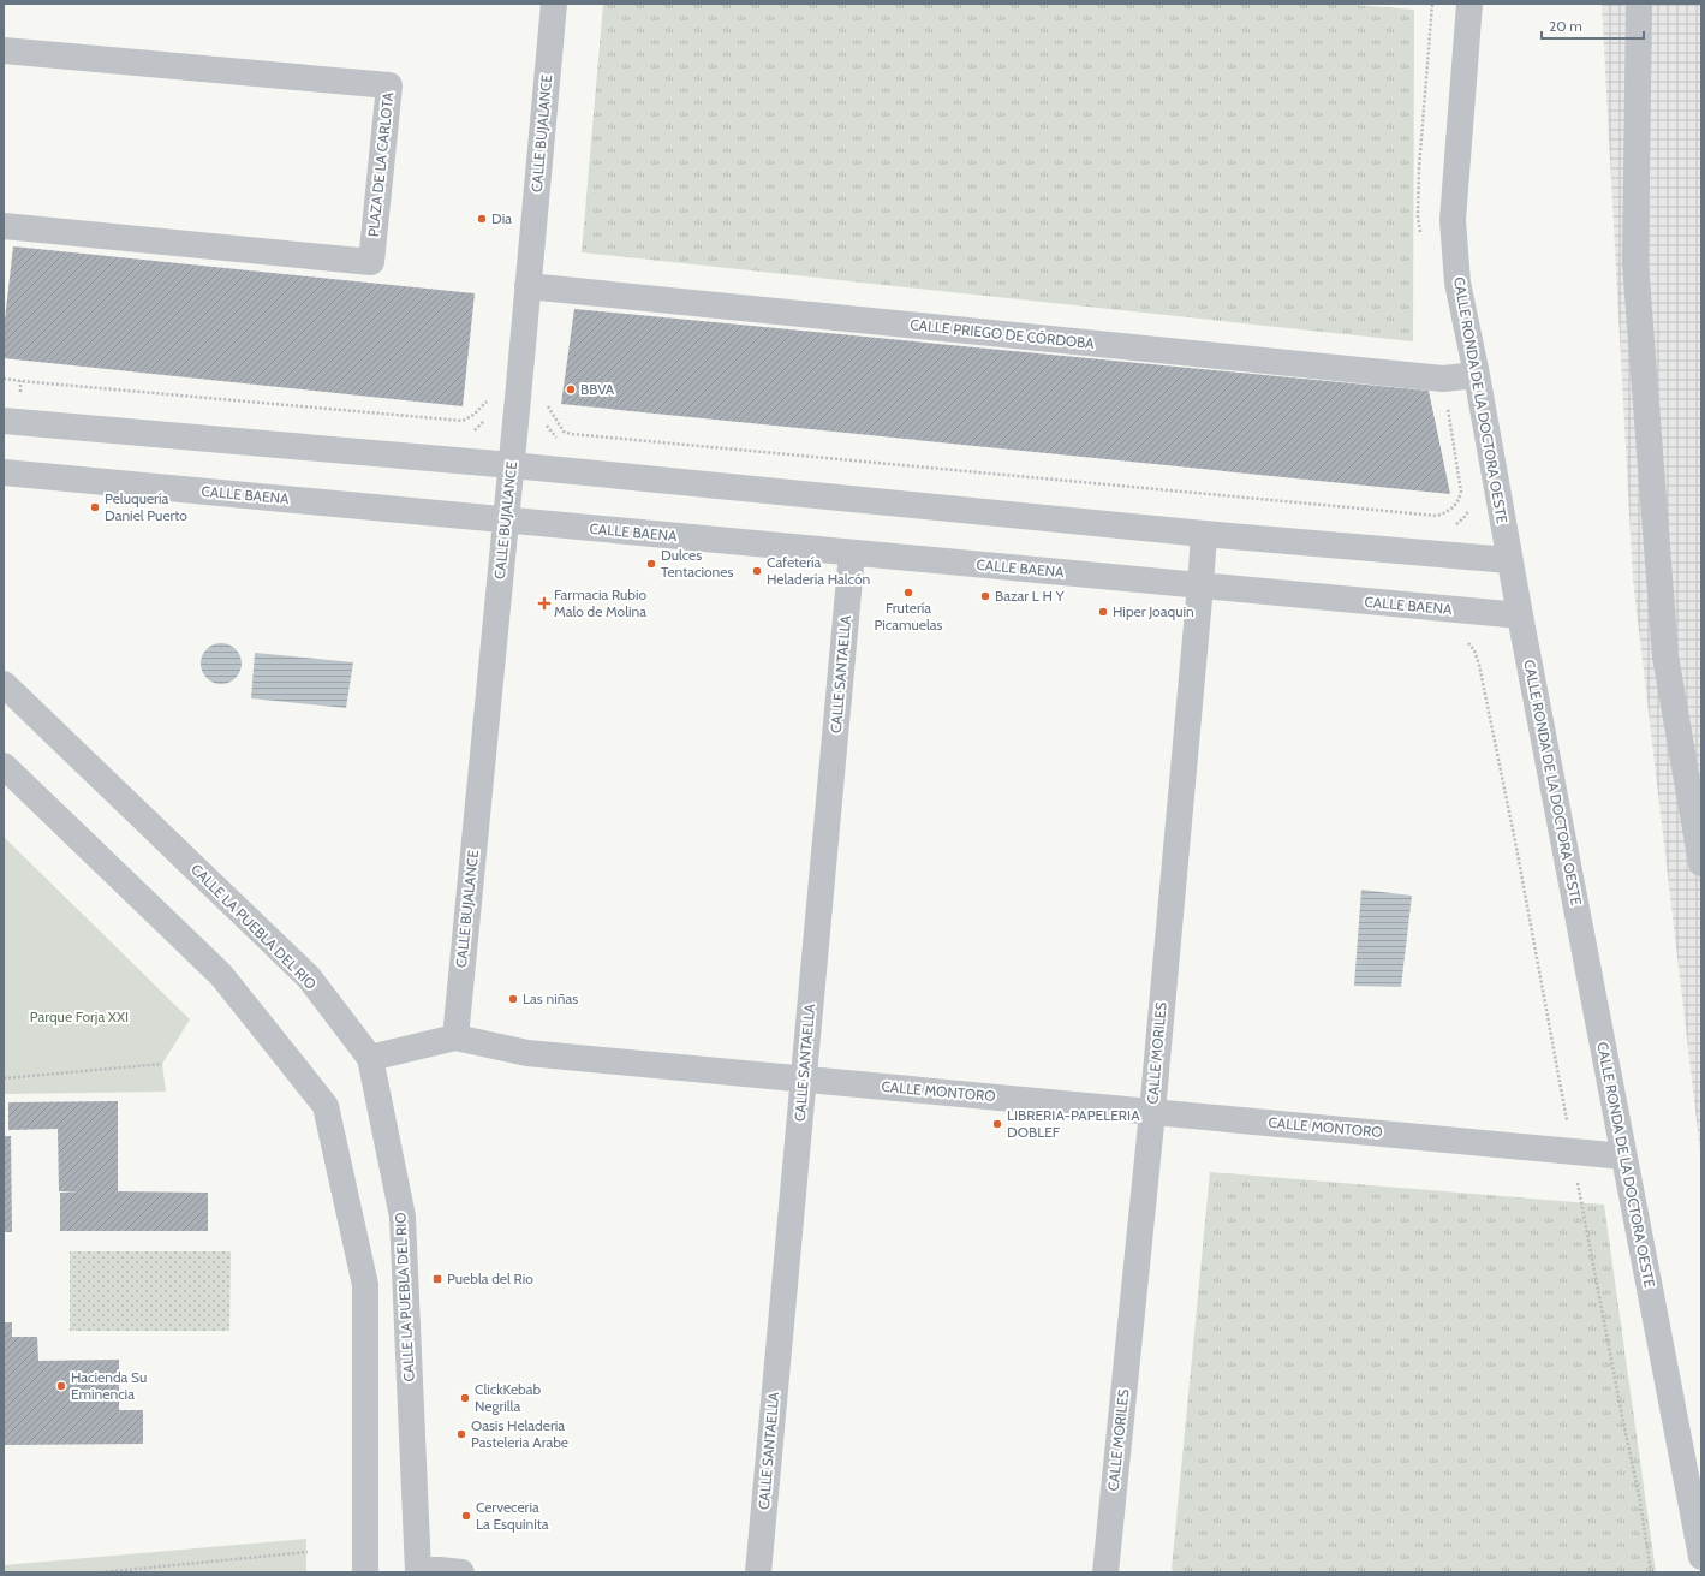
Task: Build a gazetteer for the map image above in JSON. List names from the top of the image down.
{
  "streets": {
    "street": [
      "CALLE BUJALANCE",
      "PLAZA DE LA CARLOTA",
      "CALLE PRIEGO DE CÓRDOBA",
      "CALLE RONDA DE LA DOCTORA OESTE",
      "CALLE BAENA",
      "CALLE SANTAELLA",
      "CALLE LA PUEBLA DEL RIO",
      "CALLE MORILES",
      "CALLE MONTORO"
    ]
  },
  "crossings": [
    ["CALLE BUJALANCE", "CALLE PRIEGO DE CÓRDOBA"],
    ["CALLE BUJALANCE", "CALLE BAENA"],
    ["CALLE BUJALANCE", "CALLE MONTORO"],
    ["CALLE PRIEGO DE CÓRDOBA", "CALLE RONDA DE LA DOCTORA OESTE"],
    ["CALLE RONDA DE LA DOCTORA OESTE", "CALLE BAENA"],
    ["CALLE RONDA DE LA DOCTORA OESTE", "CALLE MONTORO"],
    ["CALLE BAENA", "CALLE SANTAELLA"],
    ["CALLE BAENA", "CALLE MORILES"],
    ["CALLE SANTAELLA", "CALLE MONTORO"],
    ["CALLE LA PUEBLA DEL RIO", "CALLE MONTORO"],
    ["CALLE MORILES", "CALLE MONTORO"]
  ],
  "parks": ["Parque Forja XXI"],
  "places": {
    "other": [
      "Dia",
      "BBVA",
      "Peluquería Daniel Puerto",
      "Dulces Tentaciones",
      "Cafetería Heladería Halcón",
      "Frutería Picamuelas",
      "Bazar L H Y",
      "Hiper Joaquin",
      "Las niñas",
      "LIBRERIA-PAPELERIA DOBLEF",
      "Hacienda Su Eminencia",
      "ClickKebab Negrilla",
      "Oasis Heladeria Pasteleria Arabe",
      "Cerveceria La Esquinita"
    ],
    "health": ["Farmacia Rubio Malo de Molina"],
    "transit": ["Puebla del Rio"]
  },
  "scale_bar": "20 m"
}
